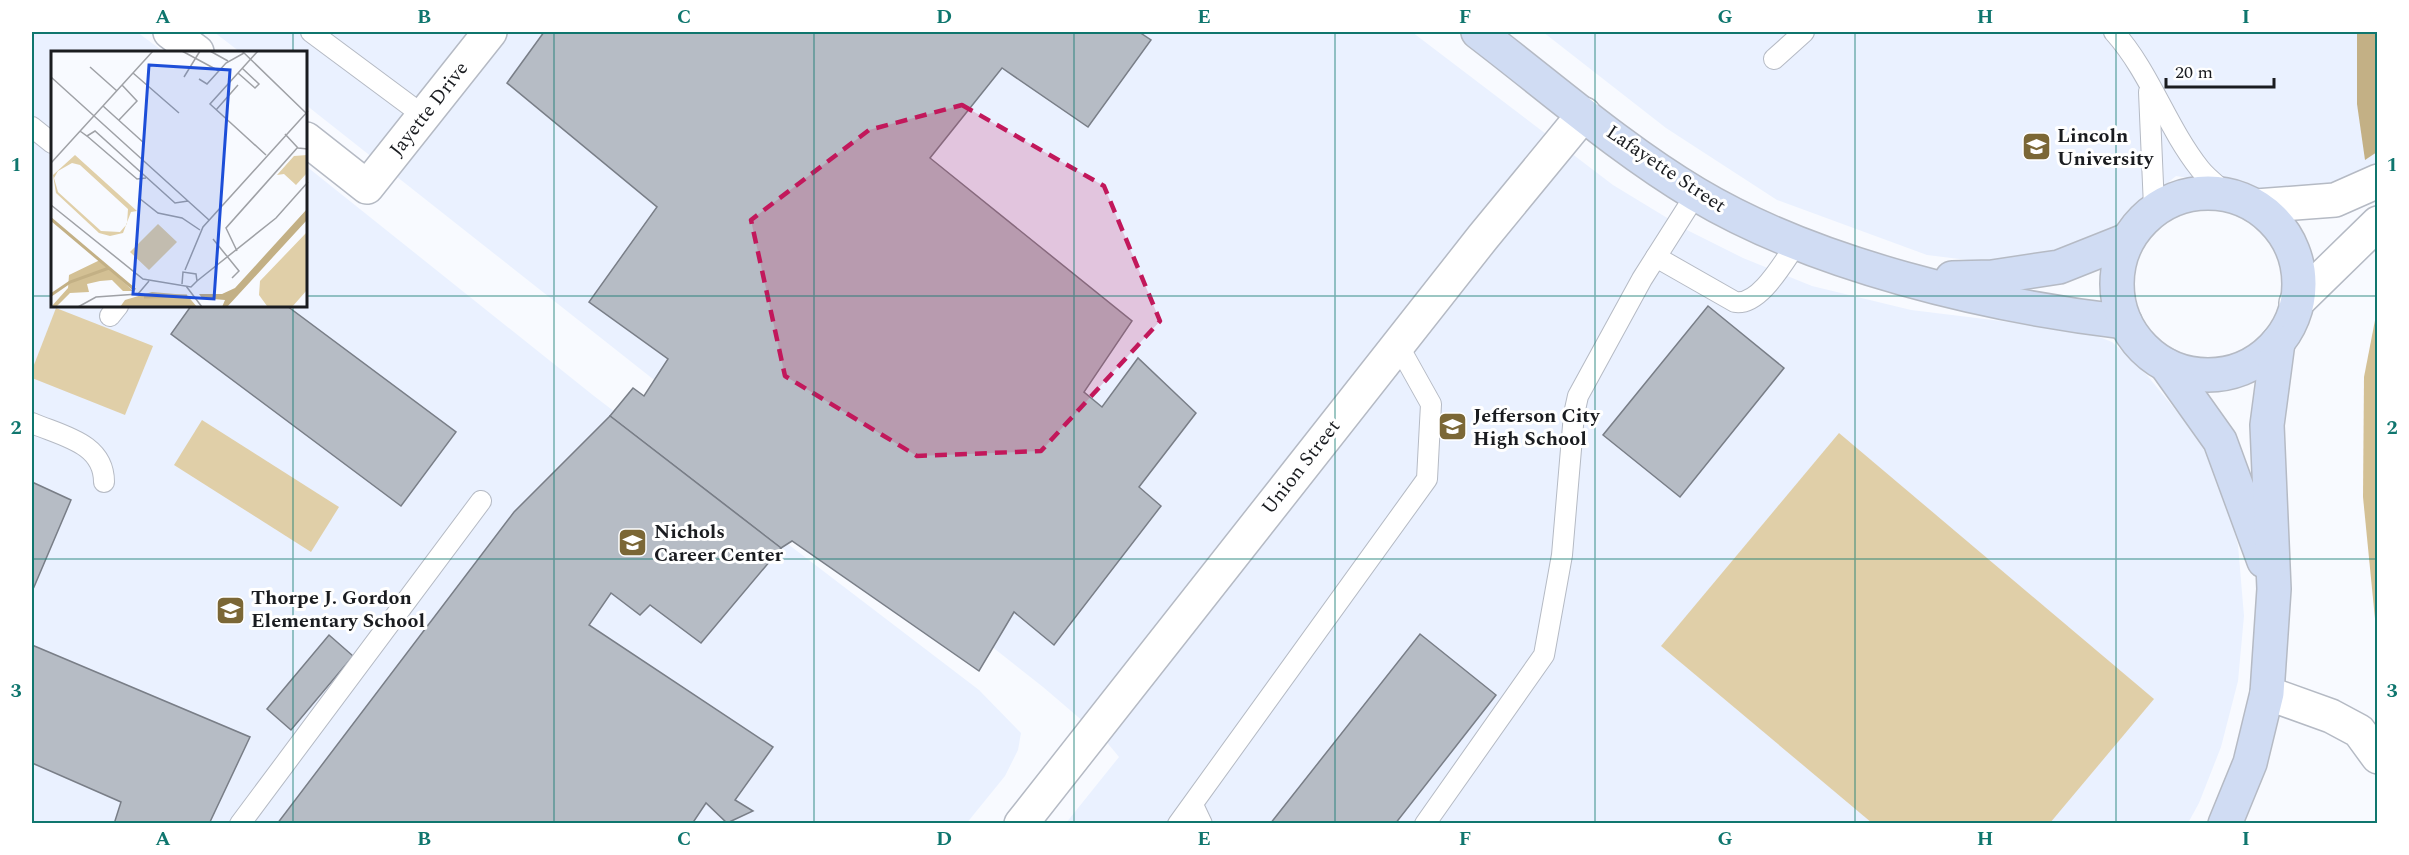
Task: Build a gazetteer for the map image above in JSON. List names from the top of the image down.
{
  "streets": {
    "main road": ["Lafayette Street"],
    "street": ["Jayette Drive", "Union Street"]
  },
  "crossings": [
    ["Lafayette Street", "Union Street"]
  ],
  "places": {
    "school or university": [
      "Lincoln University",
      "Jefferson City High School",
      "Nichols Career Center",
      "Thorpe J. Gordon Elementary School"
    ]
  },
  "scale_bar": "20 m",
  "grid": {
    "columns": [
      "A",
      "B",
      "C",
      "D",
      "E",
      "F",
      "G",
      "H",
      "I"
    ],
    "rows": ["1", "2", "3"]
  }
}
